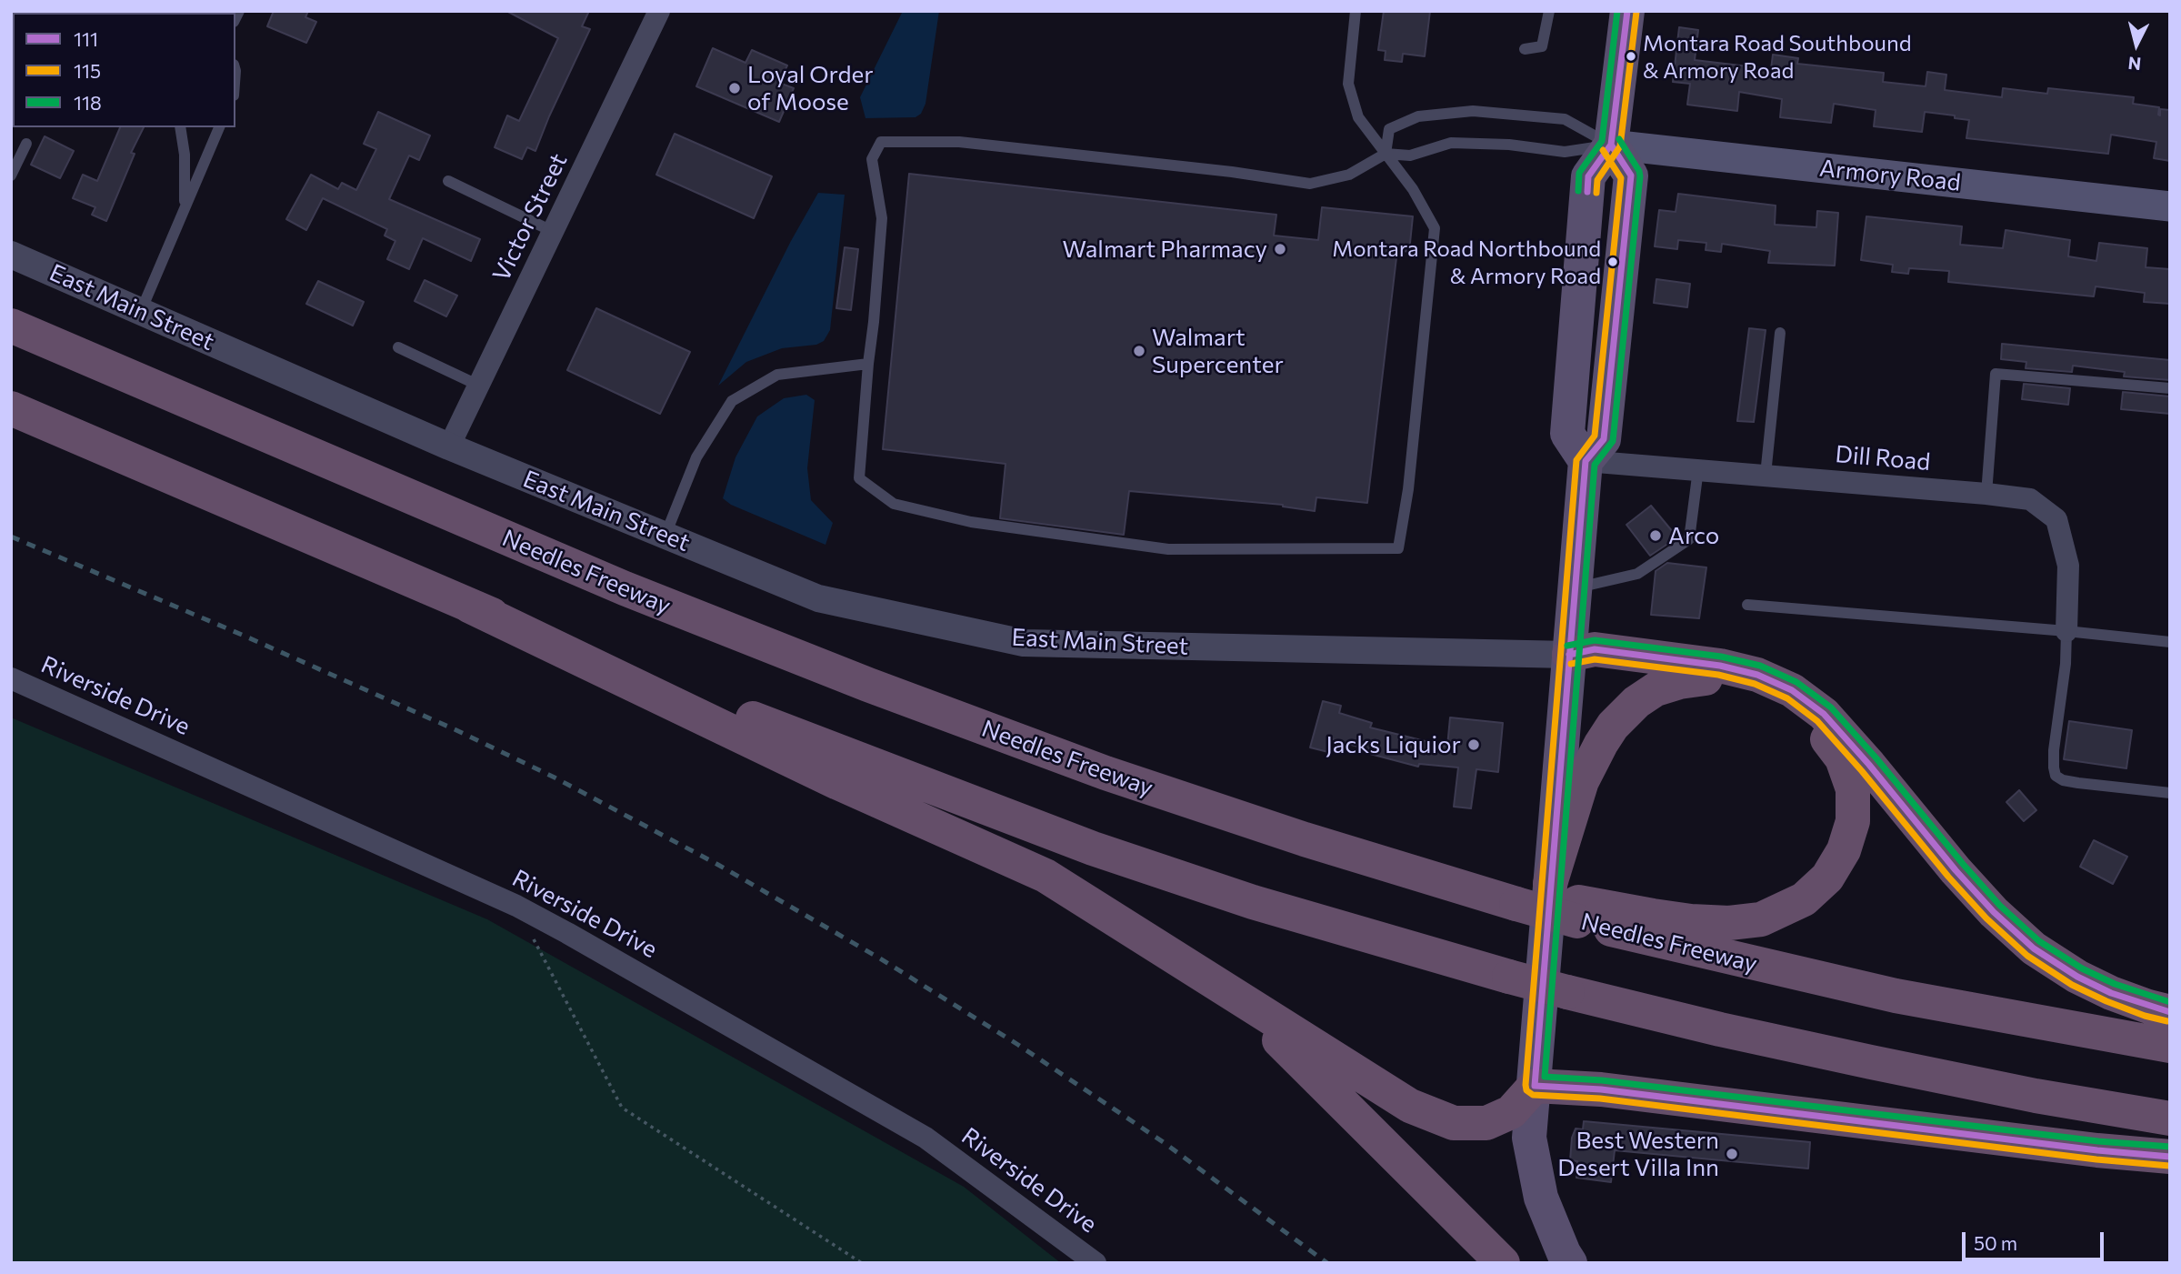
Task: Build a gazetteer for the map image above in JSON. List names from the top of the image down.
{
  "streets": {
    "highway": ["Needles Freeway"],
    "main road": ["Armory Road"],
    "street": [
      "Victor Street",
      "East Main Street",
      "Dill Road",
      "Riverside Drive"
    ]
  },
  "crossings": [
    ["Victor Street", "East Main Street"]
  ],
  "places": [
    "Montara Road Southbound & Armory Road",
    "Loyal Order of Moose",
    "Walmart Pharmacy",
    "Montara Road Northbound & Armory Road",
    "Walmart Supercenter",
    "Arco",
    "Jacks Liquior",
    "Best Western Desert Villa Inn"
  ],
  "lines": ["transit line 111", "transit line 118", "transit line 115"],
  "legend": ["111", "115", "118"],
  "scale_bar": "50 m",
  "north": "bottom"
}
